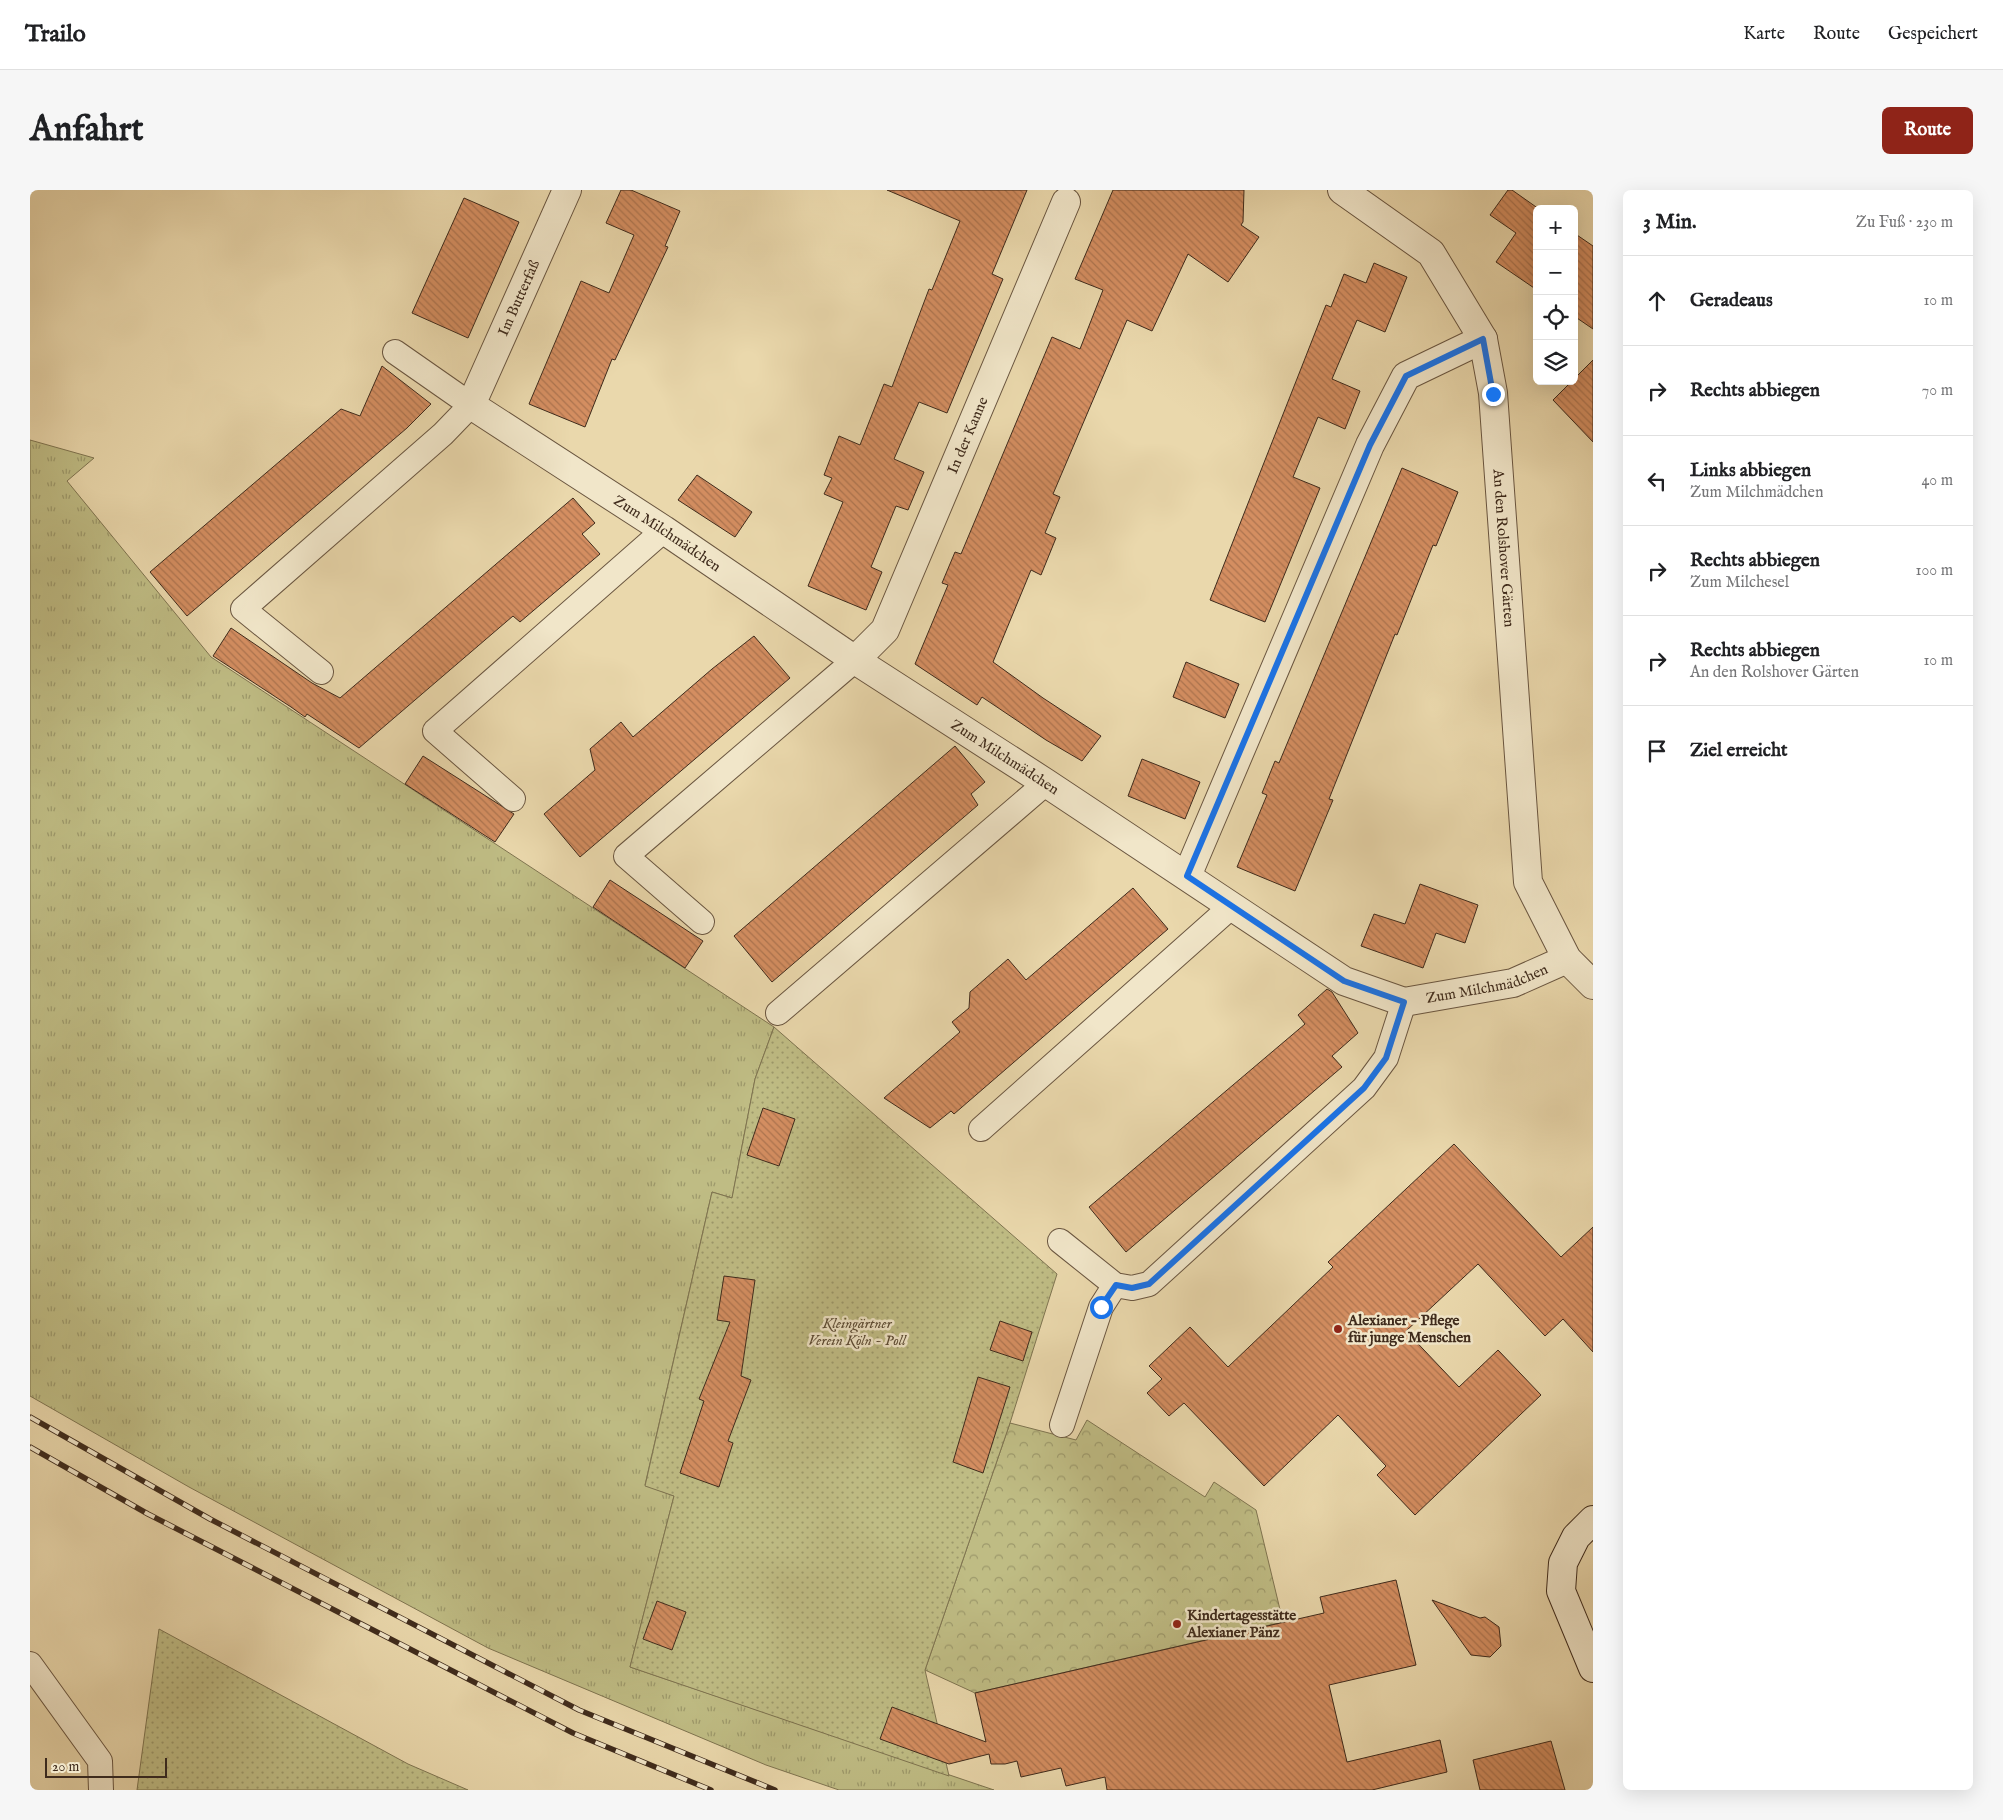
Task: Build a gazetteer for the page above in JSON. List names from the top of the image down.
{
  "streets": {
    "street": [
      "Im Butterfaß",
      "In der Kanne",
      "Zum Milchmädchen",
      "An den Rolshover Gärten"
    ]
  },
  "crossings": [
    ["Im Butterfaß", "Zum Milchmädchen"],
    ["In der Kanne", "Zum Milchmädchen"],
    ["Zum Milchmädchen", "An den Rolshover Gärten"]
  ],
  "parks": ["Kleingärtner Verein Köln - Poll"],
  "places": ["Alexianer - Pflege für junge Menschen", "Kindertagesstätte Alexianer Pänz"],
  "scale_bar": "20 m",
  "page": {
    "header": "Trailo",
    "nav": ["Karte", "Route", "Gespeichert"],
    "buttons": "Route",
    "title": "Anfahrt",
    "heading": ["3 Min.", "Zu Fuß · 230 m"],
    "map_buttons": ["+", "−"],
    "list": [
      ["Geradeaus", "10 m"],
      ["Rechts abbiegen", "70 m"],
      ["Links abbiegen", "Zum Milchmädchen", "40 m"],
      ["Rechts abbiegen", "Zum Milchesel", "100 m"],
      ["Rechts abbiegen", "An den Rolshover Gärten", "10 m"],
      "Ziel erreicht"
    ],
    "scale": "20 m"
  }
}
